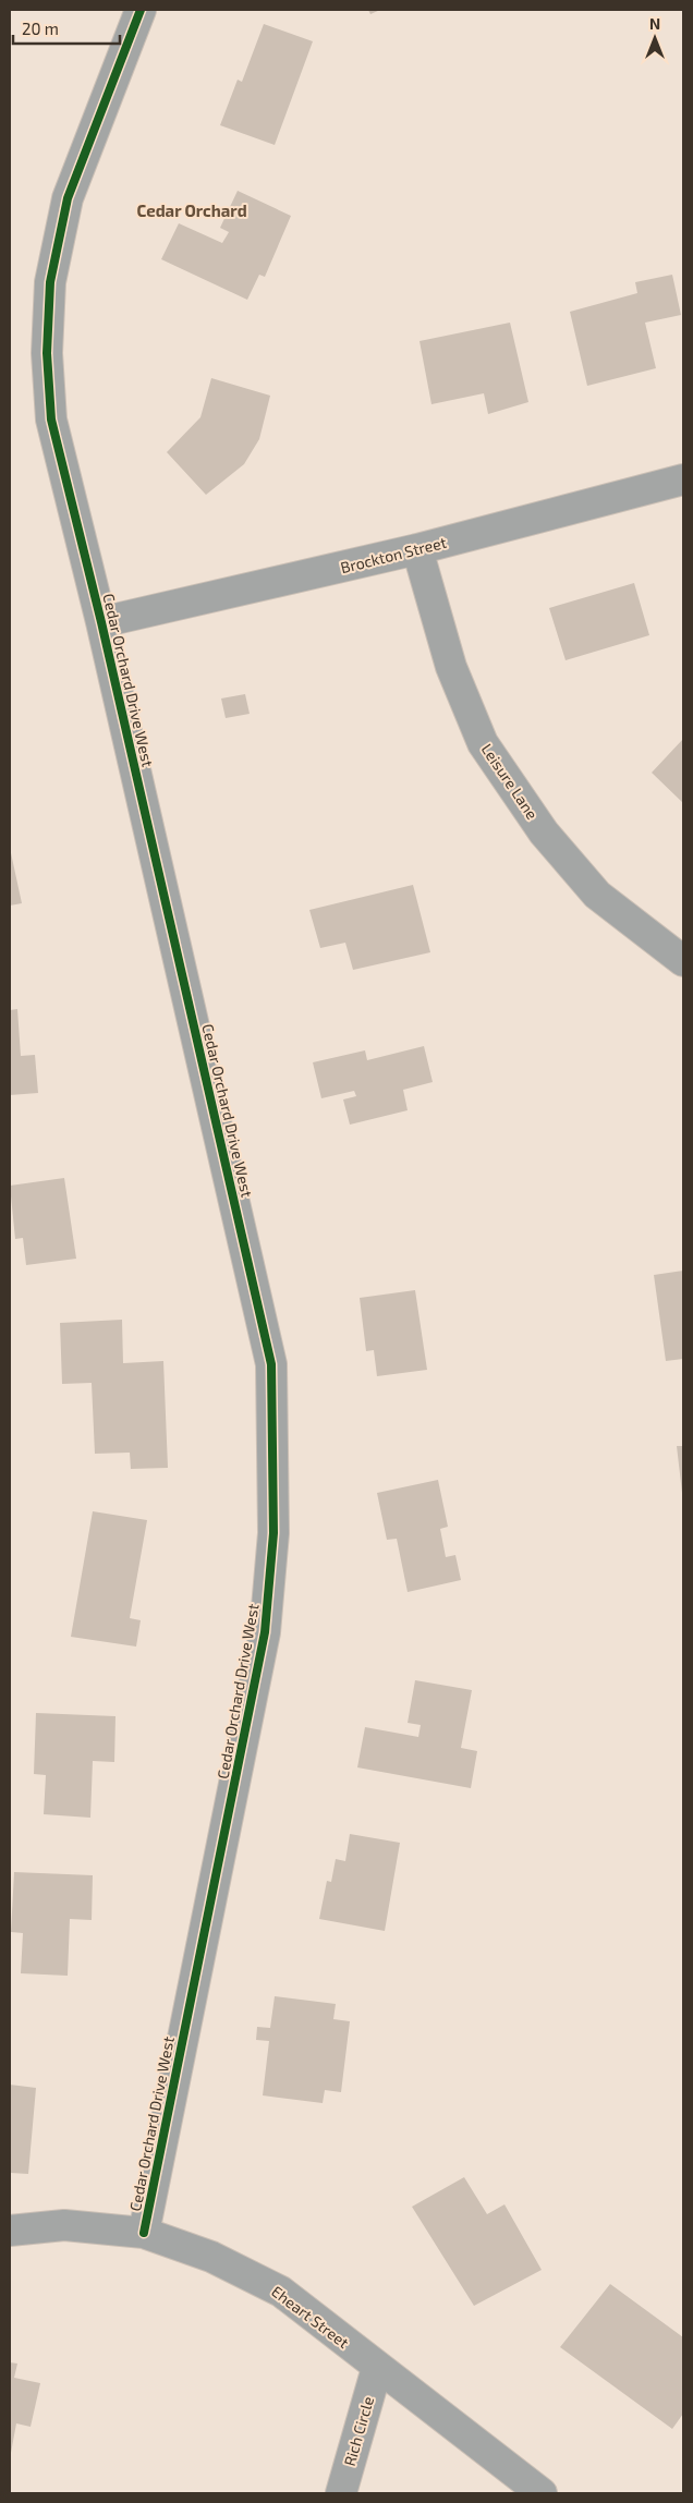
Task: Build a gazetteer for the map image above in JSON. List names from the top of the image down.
{
  "streets": {
    "street": [
      "Brockton Street",
      "Cedar Orchard Drive West",
      "Leisure Lane",
      "Eheart Street",
      "Rich Circle"
    ]
  },
  "crossings": [
    ["Brockton Street", "Cedar Orchard Drive West"],
    ["Brockton Street", "Leisure Lane"],
    ["Cedar Orchard Drive West", "Eheart Street"],
    ["Eheart Street", "Rich Circle"]
  ],
  "districts": ["Cedar Orchard"],
  "scale_bar": "20 m",
  "north": "top"
}
